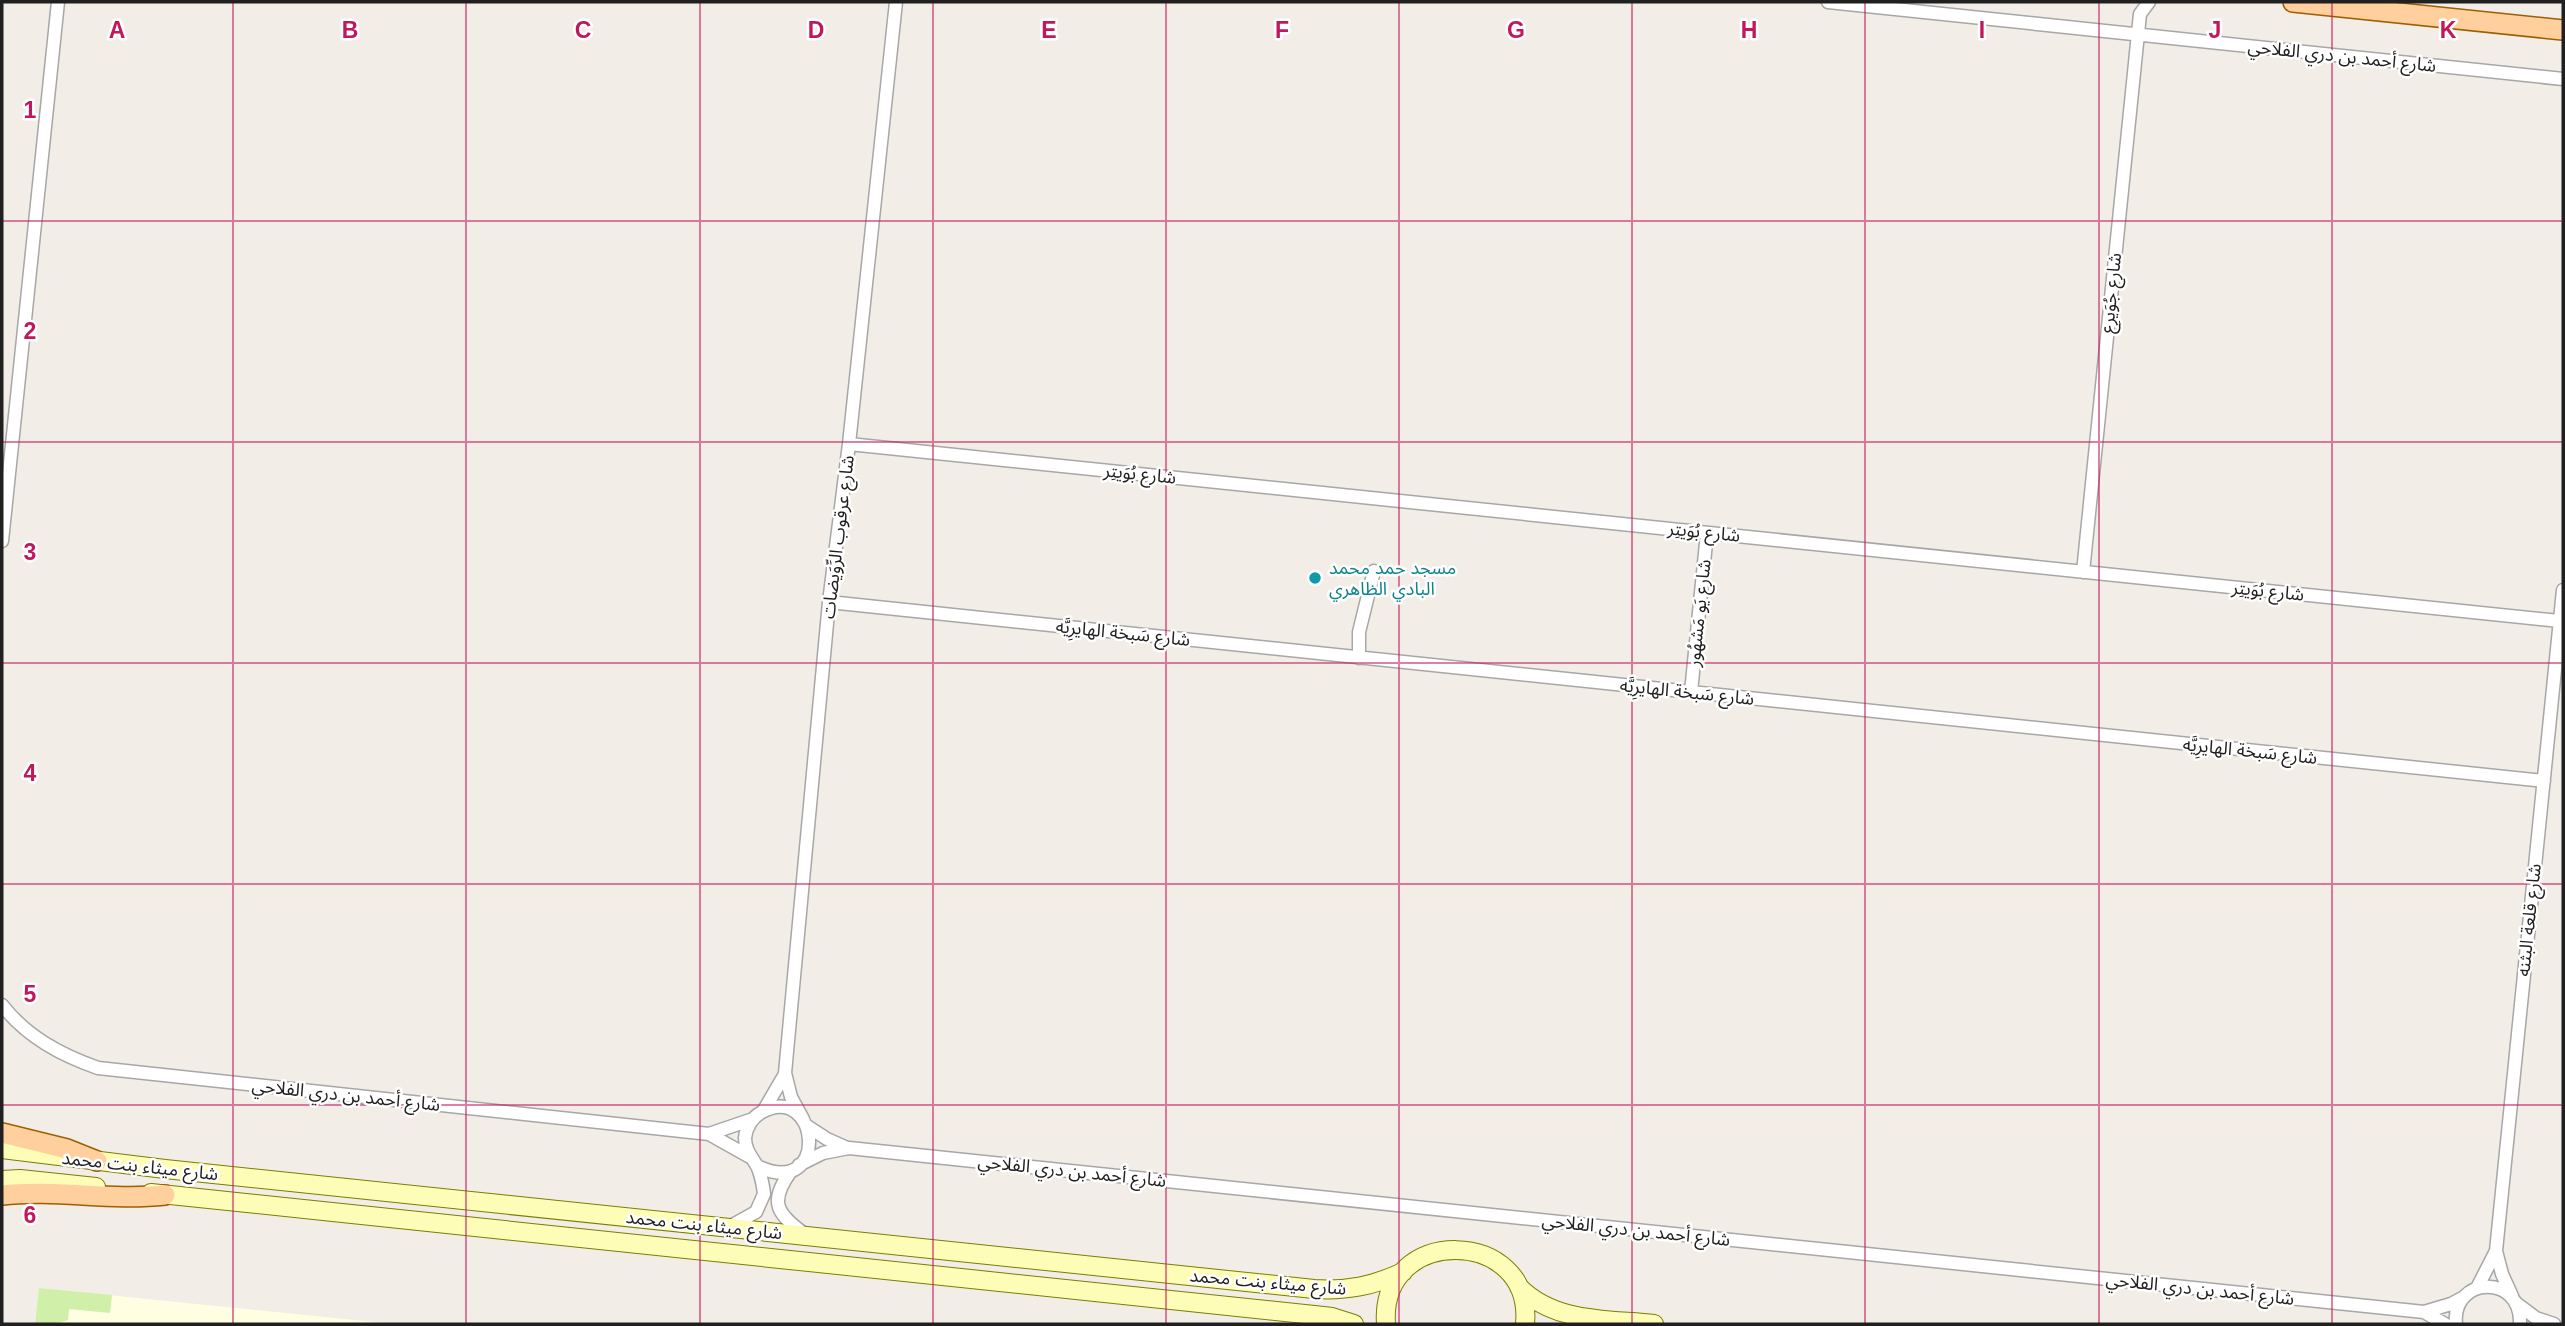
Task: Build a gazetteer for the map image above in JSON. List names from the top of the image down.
{
  "streets": {
    "main road": ["شارع ميثاء بنت محمد"],
    "street": [
      "شارع أحمد بن دري الفلاحي",
      "شارع جُوَيرِع",
      "شارع بُوَيتِر",
      "شارع عرقوب الرِّوَيضات",
      "شارع يَو مَشهُور",
      "شارع سَبخة الهايرِيَّه",
      "شارع قلعة البثنه"
    ]
  },
  "crossings": [
    ["شارع أحمد بن دري الفلاحي", "شارع جُوَيرِع"],
    ["شارع أحمد بن دري الفلاحي", "شارع عرقوب الرِّوَيضات"],
    ["شارع أحمد بن دري الفلاحي", "شارع قلعة البثنه"],
    ["شارع جُوَيرِع", "شارع بُوَيتِر"],
    ["شارع بُوَيتِر", "شارع عرقوب الرِّوَيضات"],
    ["شارع بُوَيتِر", "شارع يَو مَشهُور"],
    ["شارع بُوَيتِر", "شارع قلعة البثنه"],
    ["شارع عرقوب الرِّوَيضات", "شارع سَبخة الهايرِيَّه"],
    ["شارع يَو مَشهُور", "شارع سَبخة الهايرِيَّه"],
    ["شارع سَبخة الهايرِيَّه", "شارع قلعة البثنه"]
  ],
  "places": ["مسجد حمد محمد البادي الظاهري"],
  "grid": {
    "columns": [
      "A",
      "B",
      "C",
      "D",
      "E",
      "F",
      "G",
      "H",
      "I",
      "J",
      "K"
    ],
    "rows": [
      "1",
      "2",
      "3",
      "4",
      "5",
      "6"
    ]
  }
}
